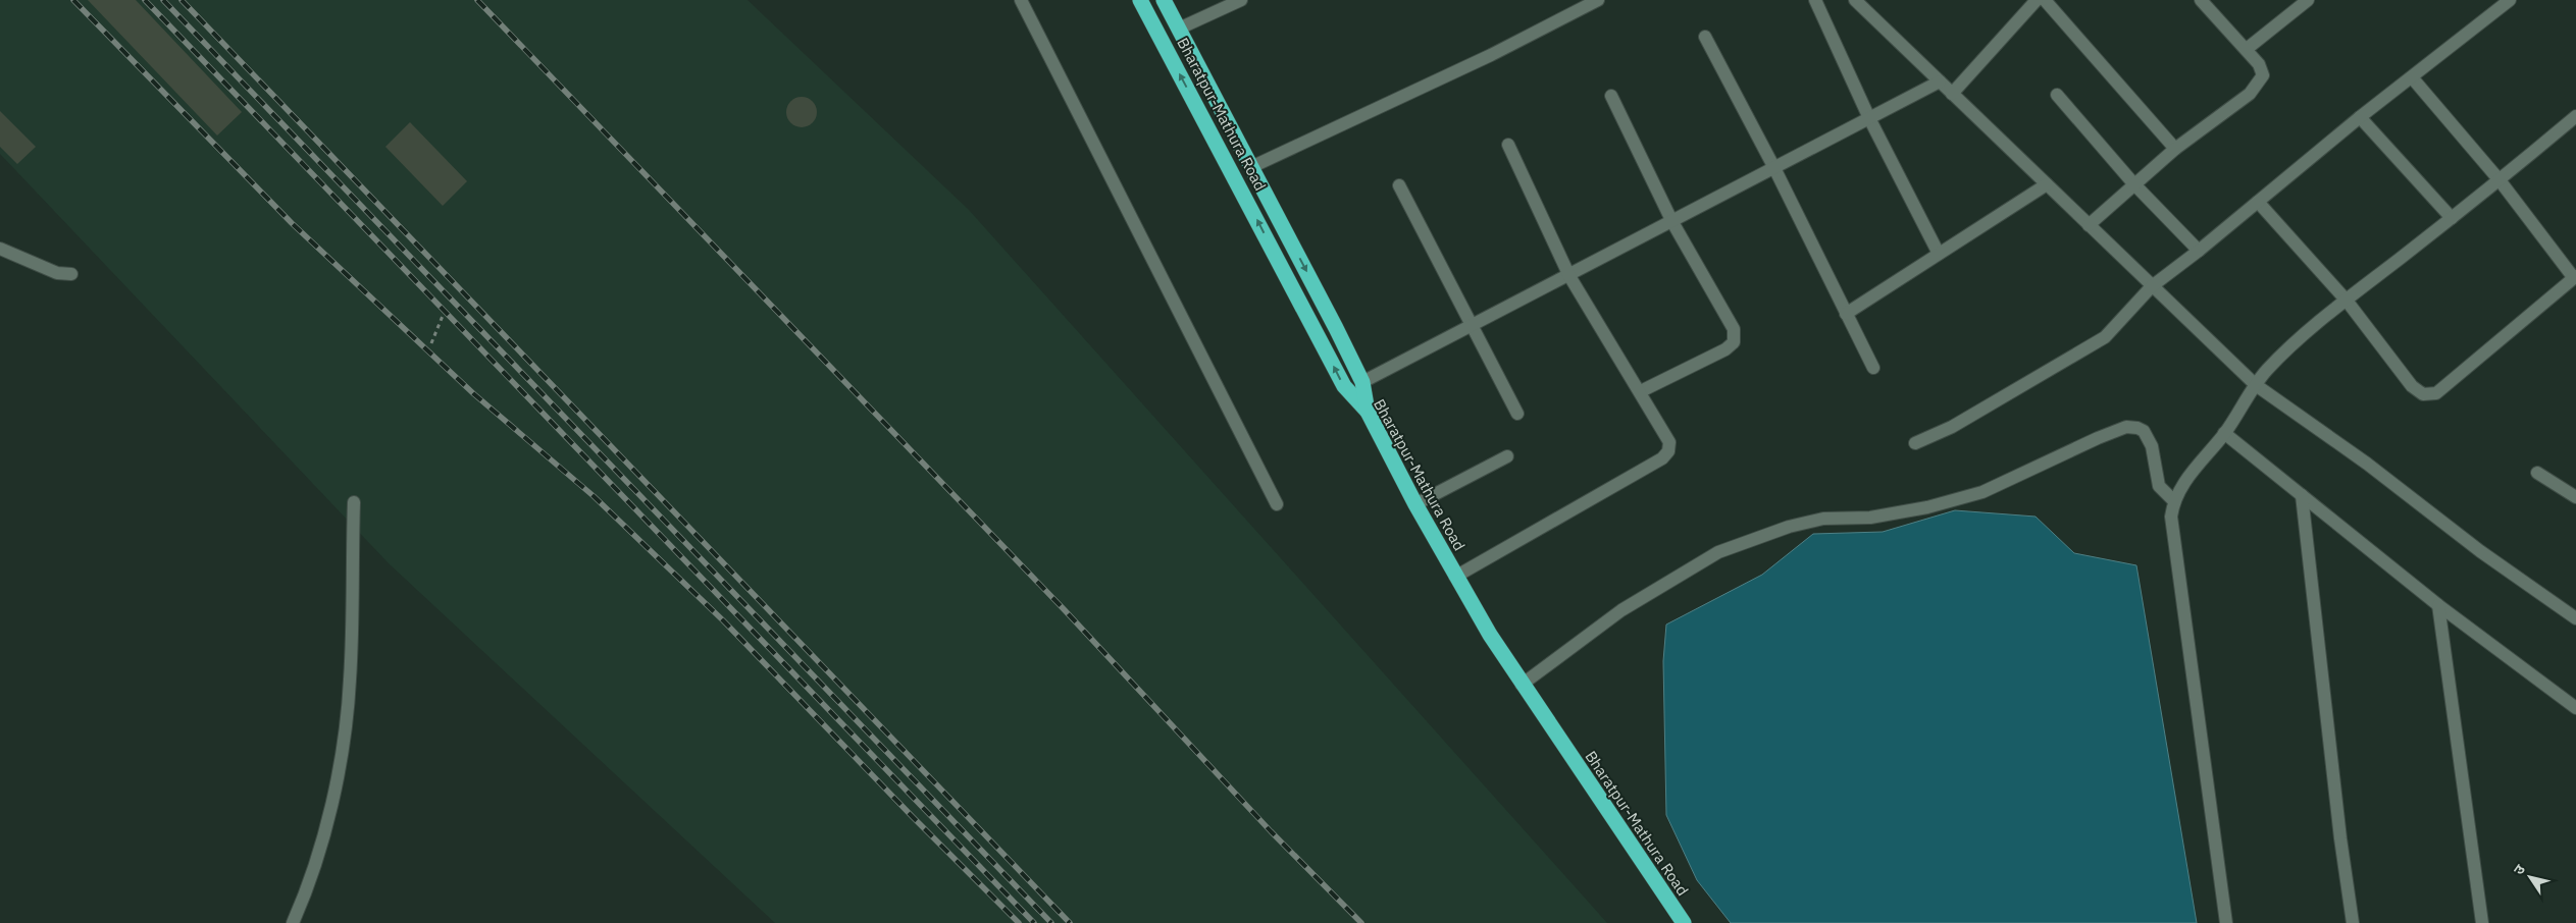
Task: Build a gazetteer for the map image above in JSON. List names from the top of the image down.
{
  "streets": {
    "highway": ["Bharatpur-Mathura Road"]
  },
  "north": "top left"
}
